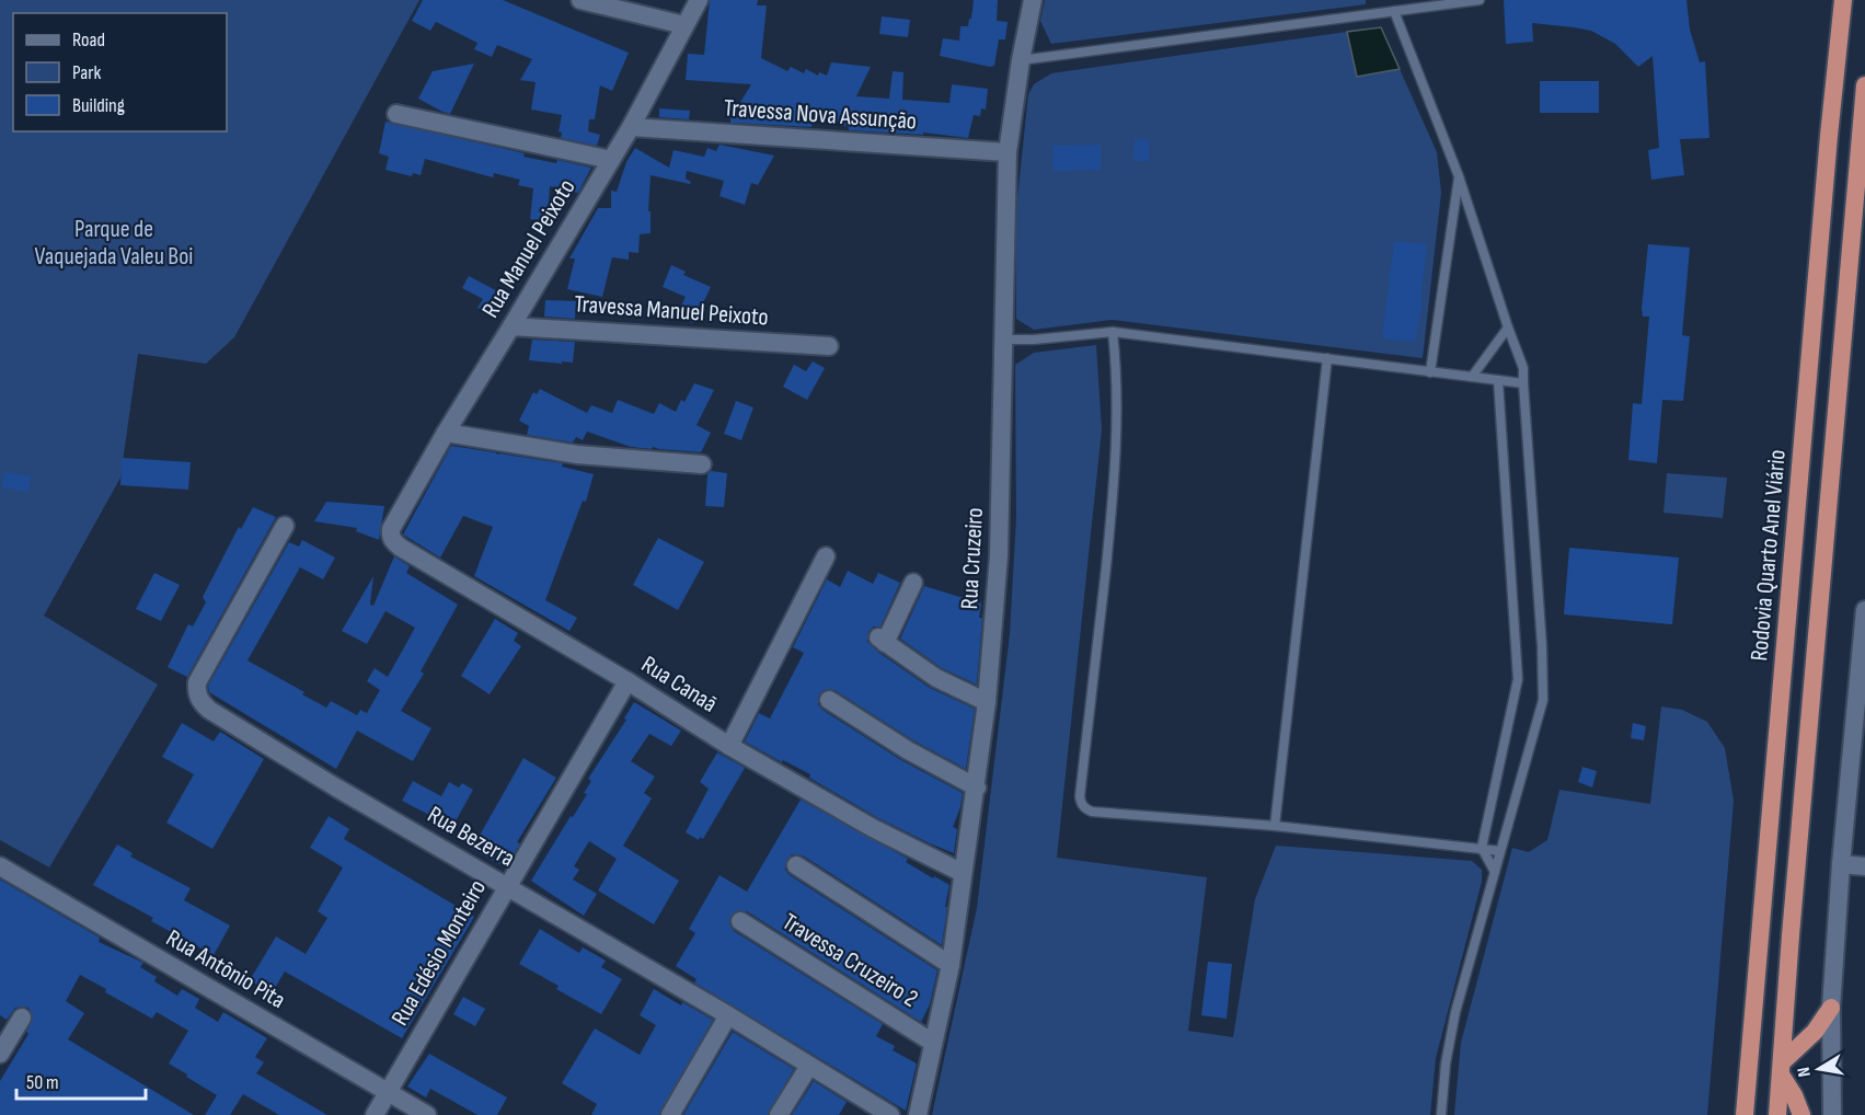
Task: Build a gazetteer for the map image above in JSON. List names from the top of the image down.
{
  "streets": {
    "highway": ["Rodovia Quarto Anel Viário"],
    "street": [
      "Travessa Nova Assunção",
      "Rua Manuel Peixoto",
      "Travessa Manuel Peixoto",
      "Rua Cruzeiro",
      "Rua Canaã",
      "Rua Bezerra",
      "Rua Edésio Monteiro",
      "Travessa Cruzeiro 2",
      "Rua Antônio Pita"
    ]
  },
  "crossings": [
    ["Travessa Nova Assunção", "Rua Manuel Peixoto"],
    ["Travessa Nova Assunção", "Rua Cruzeiro"],
    ["Rua Manuel Peixoto", "Travessa Manuel Peixoto"],
    ["Rua Manuel Peixoto", "Rua Canaã"],
    ["Rua Cruzeiro", "Rua Canaã"],
    ["Rua Cruzeiro", "Travessa Cruzeiro 2"],
    ["Rua Canaã", "Rua Edésio Monteiro"],
    ["Rua Bezerra", "Rua Edésio Monteiro"],
    ["Rua Edésio Monteiro", "Rua Antônio Pita"]
  ],
  "parks": ["Parque de Vaquejada Valeu Boi"],
  "legend": ["Road", "Park", "Building"],
  "scale_bar": "50 m",
  "north": "left"
}
